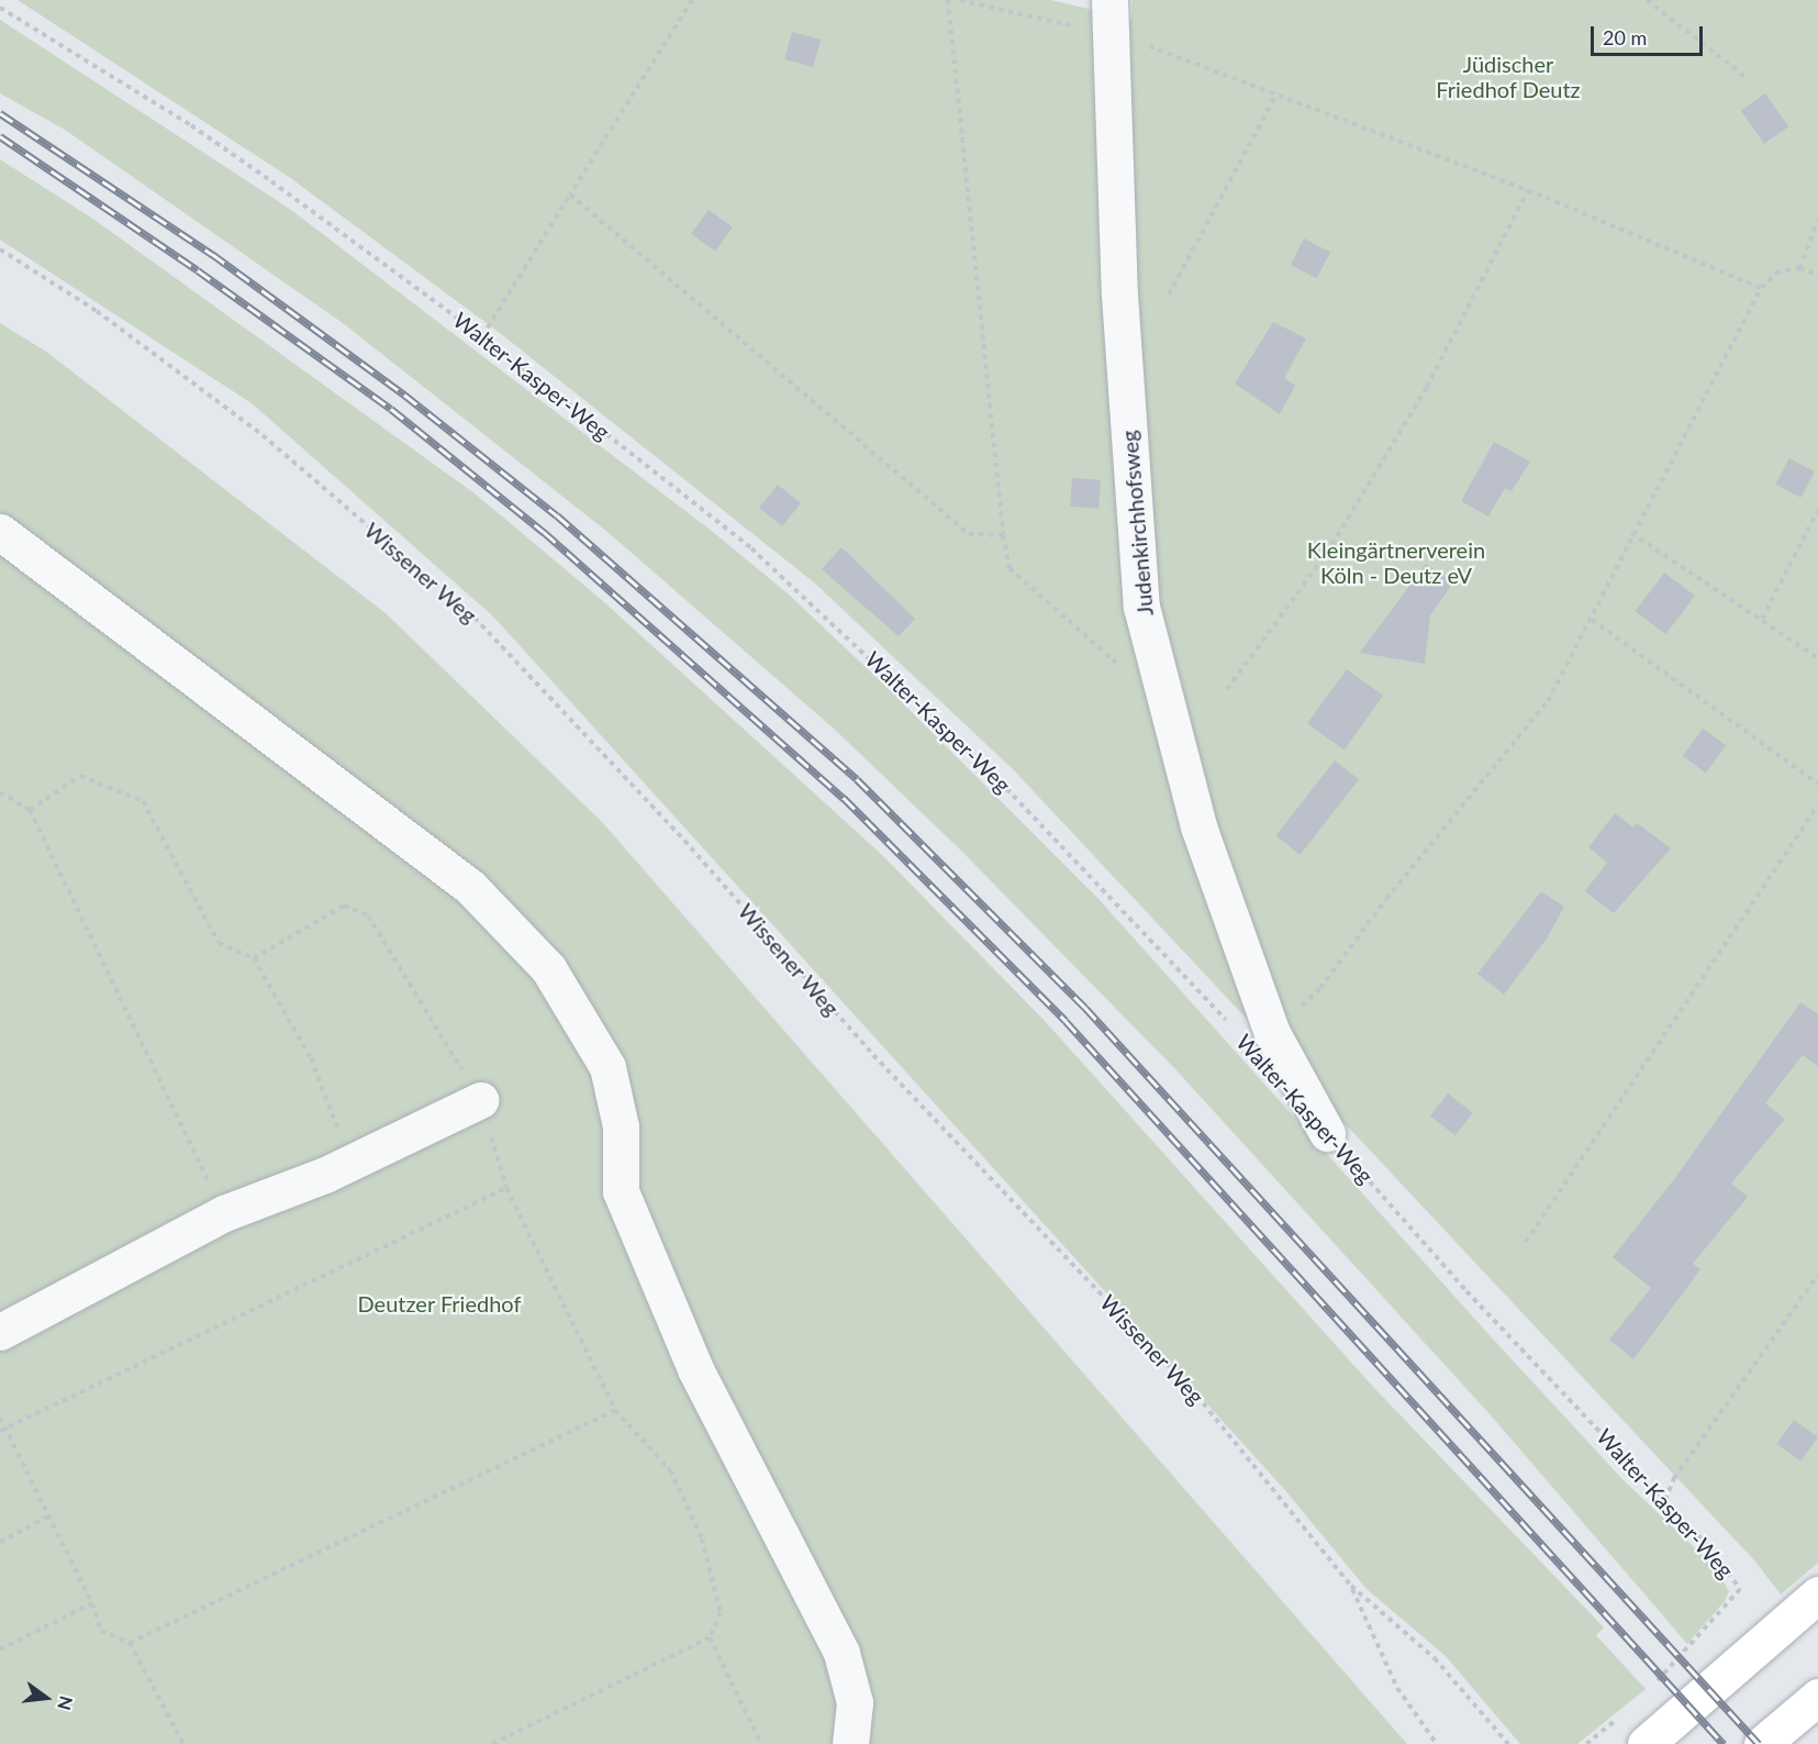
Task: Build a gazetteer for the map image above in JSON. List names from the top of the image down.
{
  "streets": {
    "lane": ["Judenkirchhofsweg"],
    "path": ["Walter-Kasper-Weg", "Wissener Weg"]
  },
  "crossings": [
    ["Walter-Kasper-Weg", "Judenkirchhofsweg"]
  ],
  "parks": ["Jüdischer Friedhof Deutz", "Kleingärtnerverein Köln - Deutz eV", "Deutzer Friedhof"],
  "scale_bar": "20 m",
  "north": "right"
}
